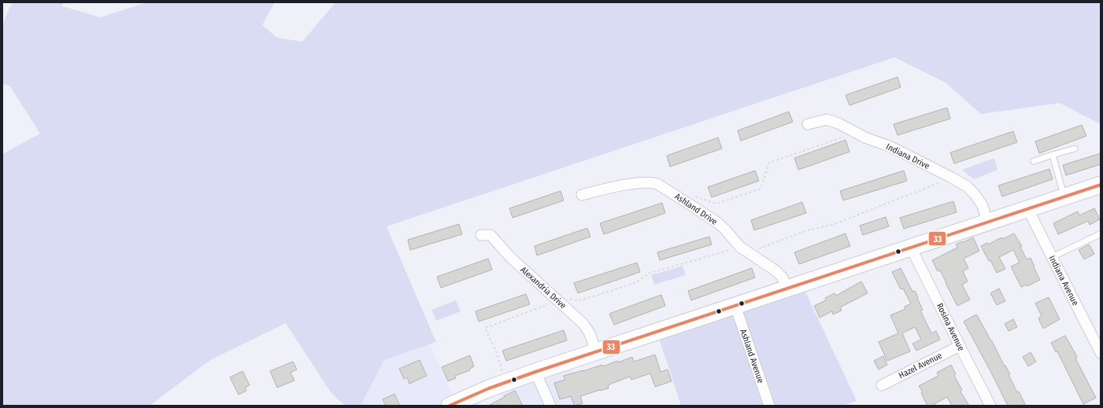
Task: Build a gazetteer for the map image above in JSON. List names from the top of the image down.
{
  "streets": {
    "street": [
      "Indiana Drive",
      "Ashland Drive",
      "Indiana Avenue",
      "Alexandria Drive",
      "Rosina Avenue",
      "Ashland Avenue",
      "Hazel Avenue"
    ]
  },
  "crossings": [
    ["Rosina Avenue", "Hazel Avenue"]
  ],
  "lines": ["transit line 33"]
}
